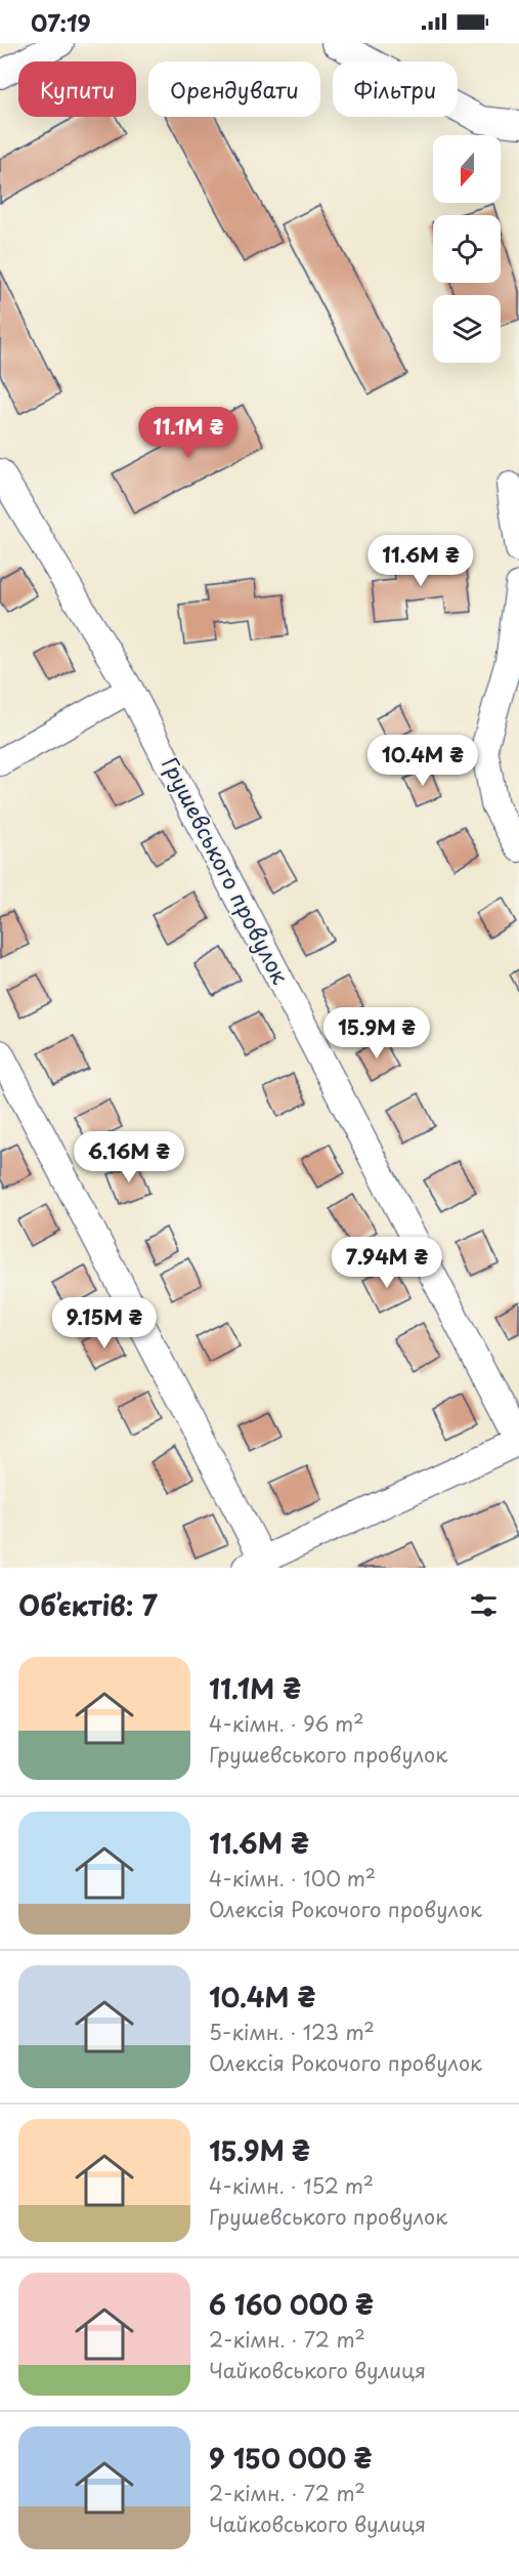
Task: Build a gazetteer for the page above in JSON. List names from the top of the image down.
{
  "streets": {
    "street": ["Грушевського провулок"]
  },
  "north": "bottom",
  "page": {
    "status": "07:19",
    "chip": ["Купити", "Орендувати", "Фільтри"],
    "price": [
      "11.1M ₴",
      "11.6M ₴",
      "10.4M ₴",
      "15.9M ₴",
      "6.16M ₴",
      "7.94M ₴",
      "9.15M ₴"
    ],
    "heading": "Об’єктів: 7",
    "list": [
      {
        "name": "11.1M ₴",
        "note": "4-кімн. · 96 m² · Грушевського провулок"
      },
      {
        "name": "11.6M ₴",
        "note": "4-кімн. · 100 m² · Олексія Рокочого провулок"
      },
      {
        "name": "10.4M ₴",
        "note": "5-кімн. · 123 m² · Олексія Рокочого провулок"
      },
      {
        "name": "15.9M ₴",
        "note": "4-кімн. · 152 m² · Грушевського провулок"
      },
      {
        "name": "6 160 000 ₴",
        "note": "2-кімн. · 72 m² · Чайковського вулиця"
      },
      {
        "name": "9 150 000 ₴",
        "note": "2-кімн. · 72 m² · Чайковського вулиця"
      }
    ]
  }
}
